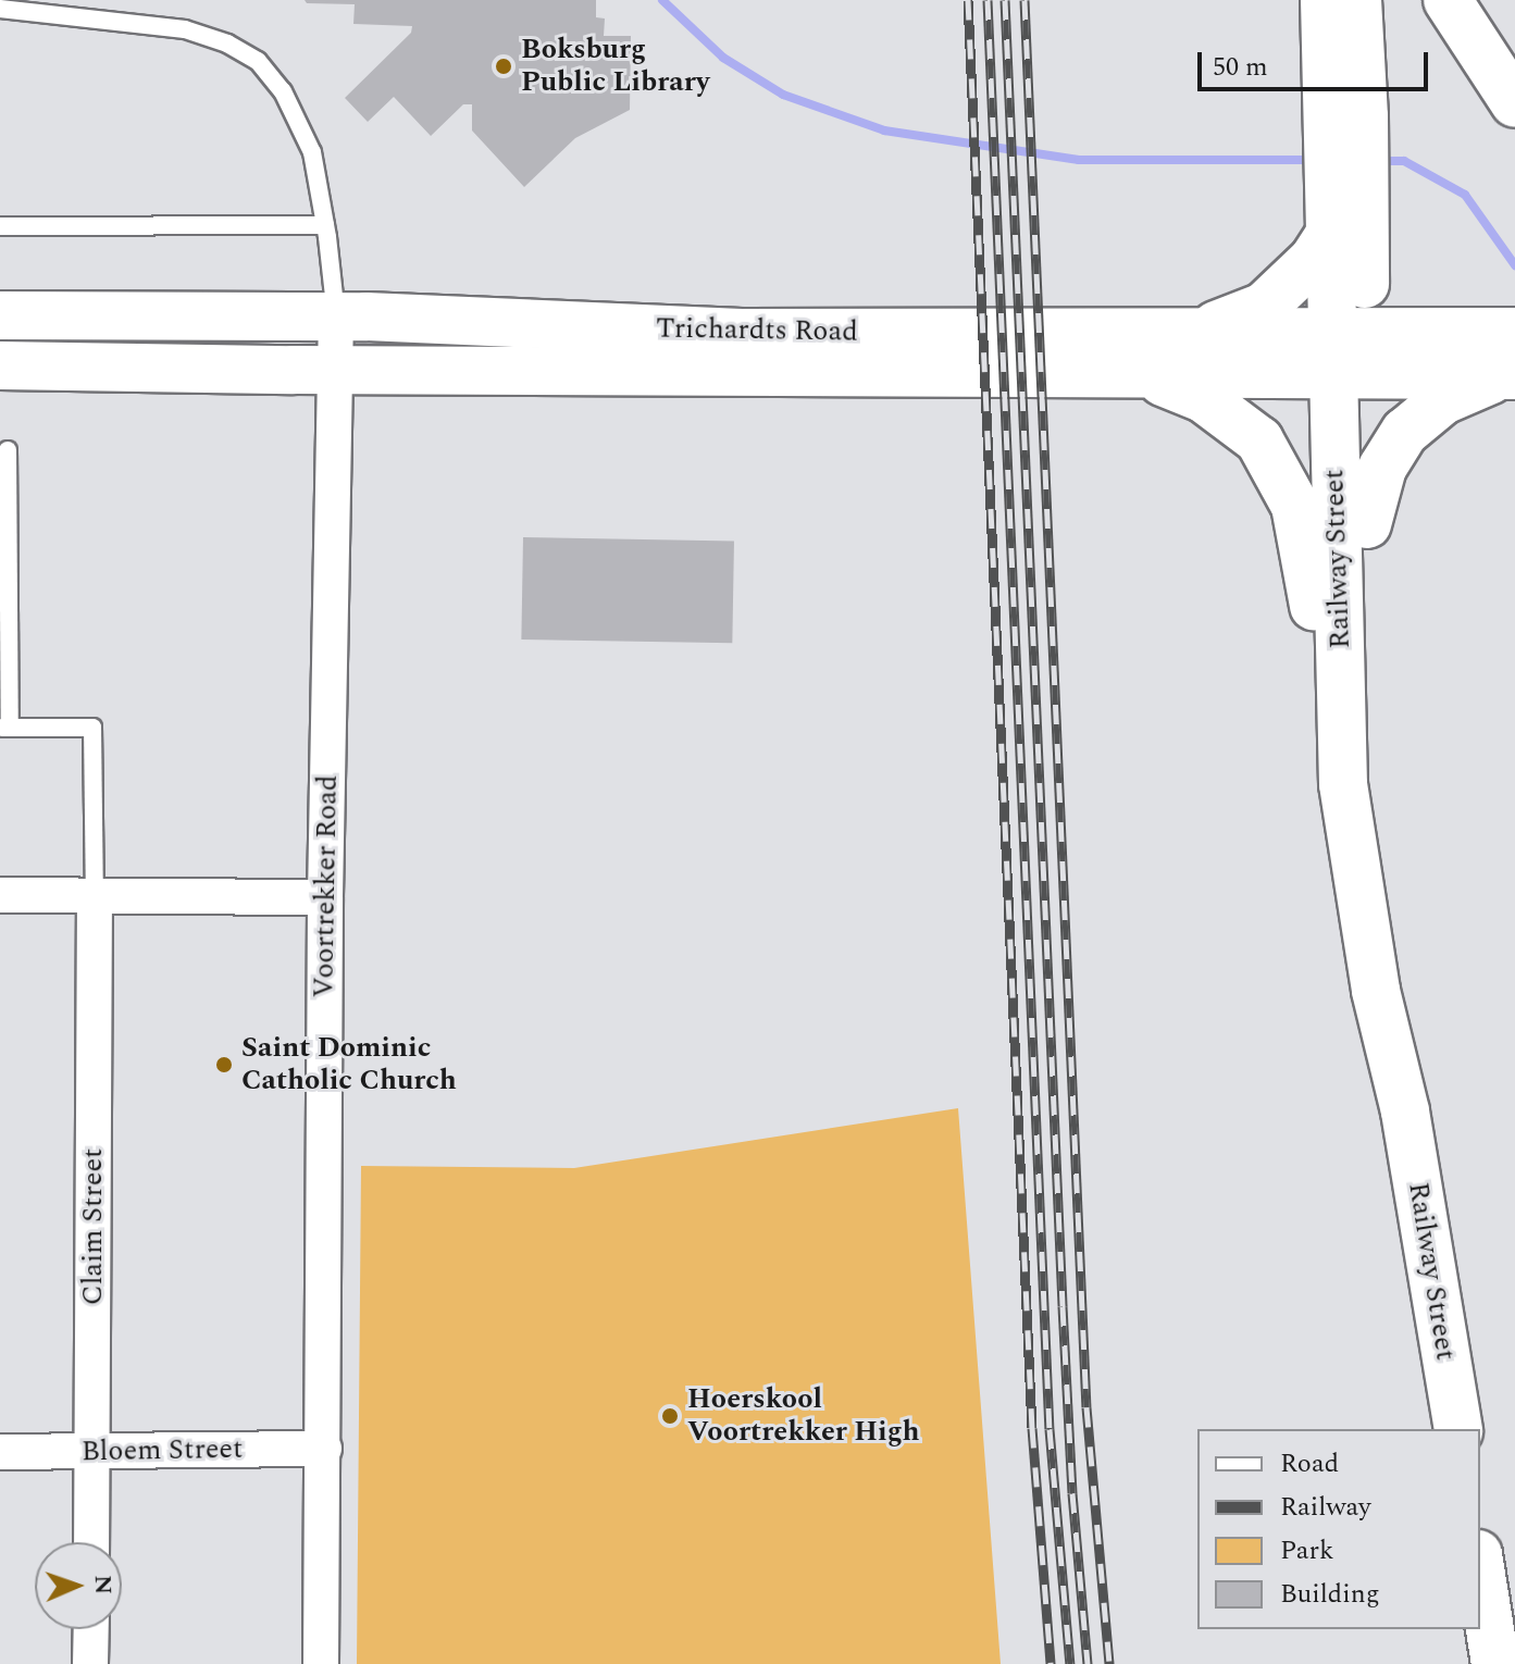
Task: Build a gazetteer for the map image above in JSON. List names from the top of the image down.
{
  "streets": {
    "main road": ["Trichardts Road", "Railway Street"],
    "street": ["Voortrekker Road", "Claim Street", "Bloem Street"]
  },
  "crossings": [
    ["Trichardts Road", "Railway Street"],
    ["Trichardts Road", "Voortrekker Road"],
    ["Voortrekker Road", "Bloem Street"],
    ["Claim Street", "Bloem Street"]
  ],
  "places": ["Boksburg Public Library", "Saint Dominic Catholic Church", "Hoerskool Voortrekker High"],
  "legend": [
    "Road",
    "Railway",
    "Park",
    "Building"
  ],
  "scale_bar": "50 m",
  "north": "right"
}
